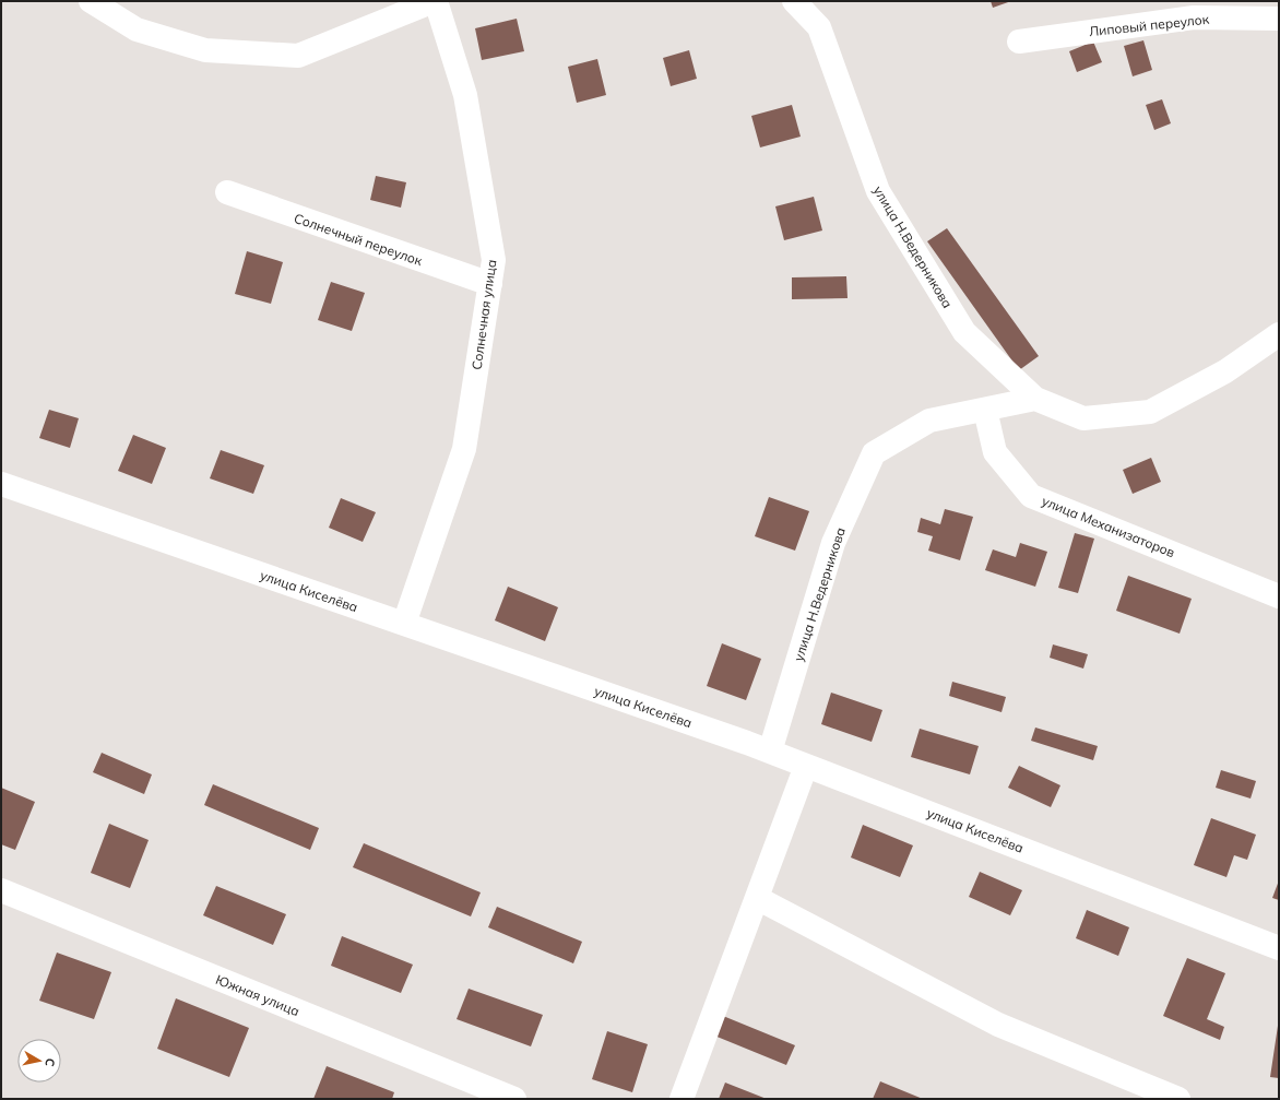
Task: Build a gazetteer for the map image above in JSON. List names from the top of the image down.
{
  "streets": {
    "street": [
      "Липовый переулок",
      "Солнечный переулок",
      "улица Н.Ведерникова",
      "Солнечная улица",
      "улица Механизаторов",
      "улица Киселёва",
      "Южная улица"
    ]
  },
  "crossings": [
    ["Солнечный переулок", "Солнечная улица"],
    ["улица Н.Ведерникова", "улица Механизаторов"],
    ["улица Н.Ведерникова", "улица Киселёва"],
    ["Солнечная улица", "улица Киселёва"]
  ],
  "north": "right"
}
